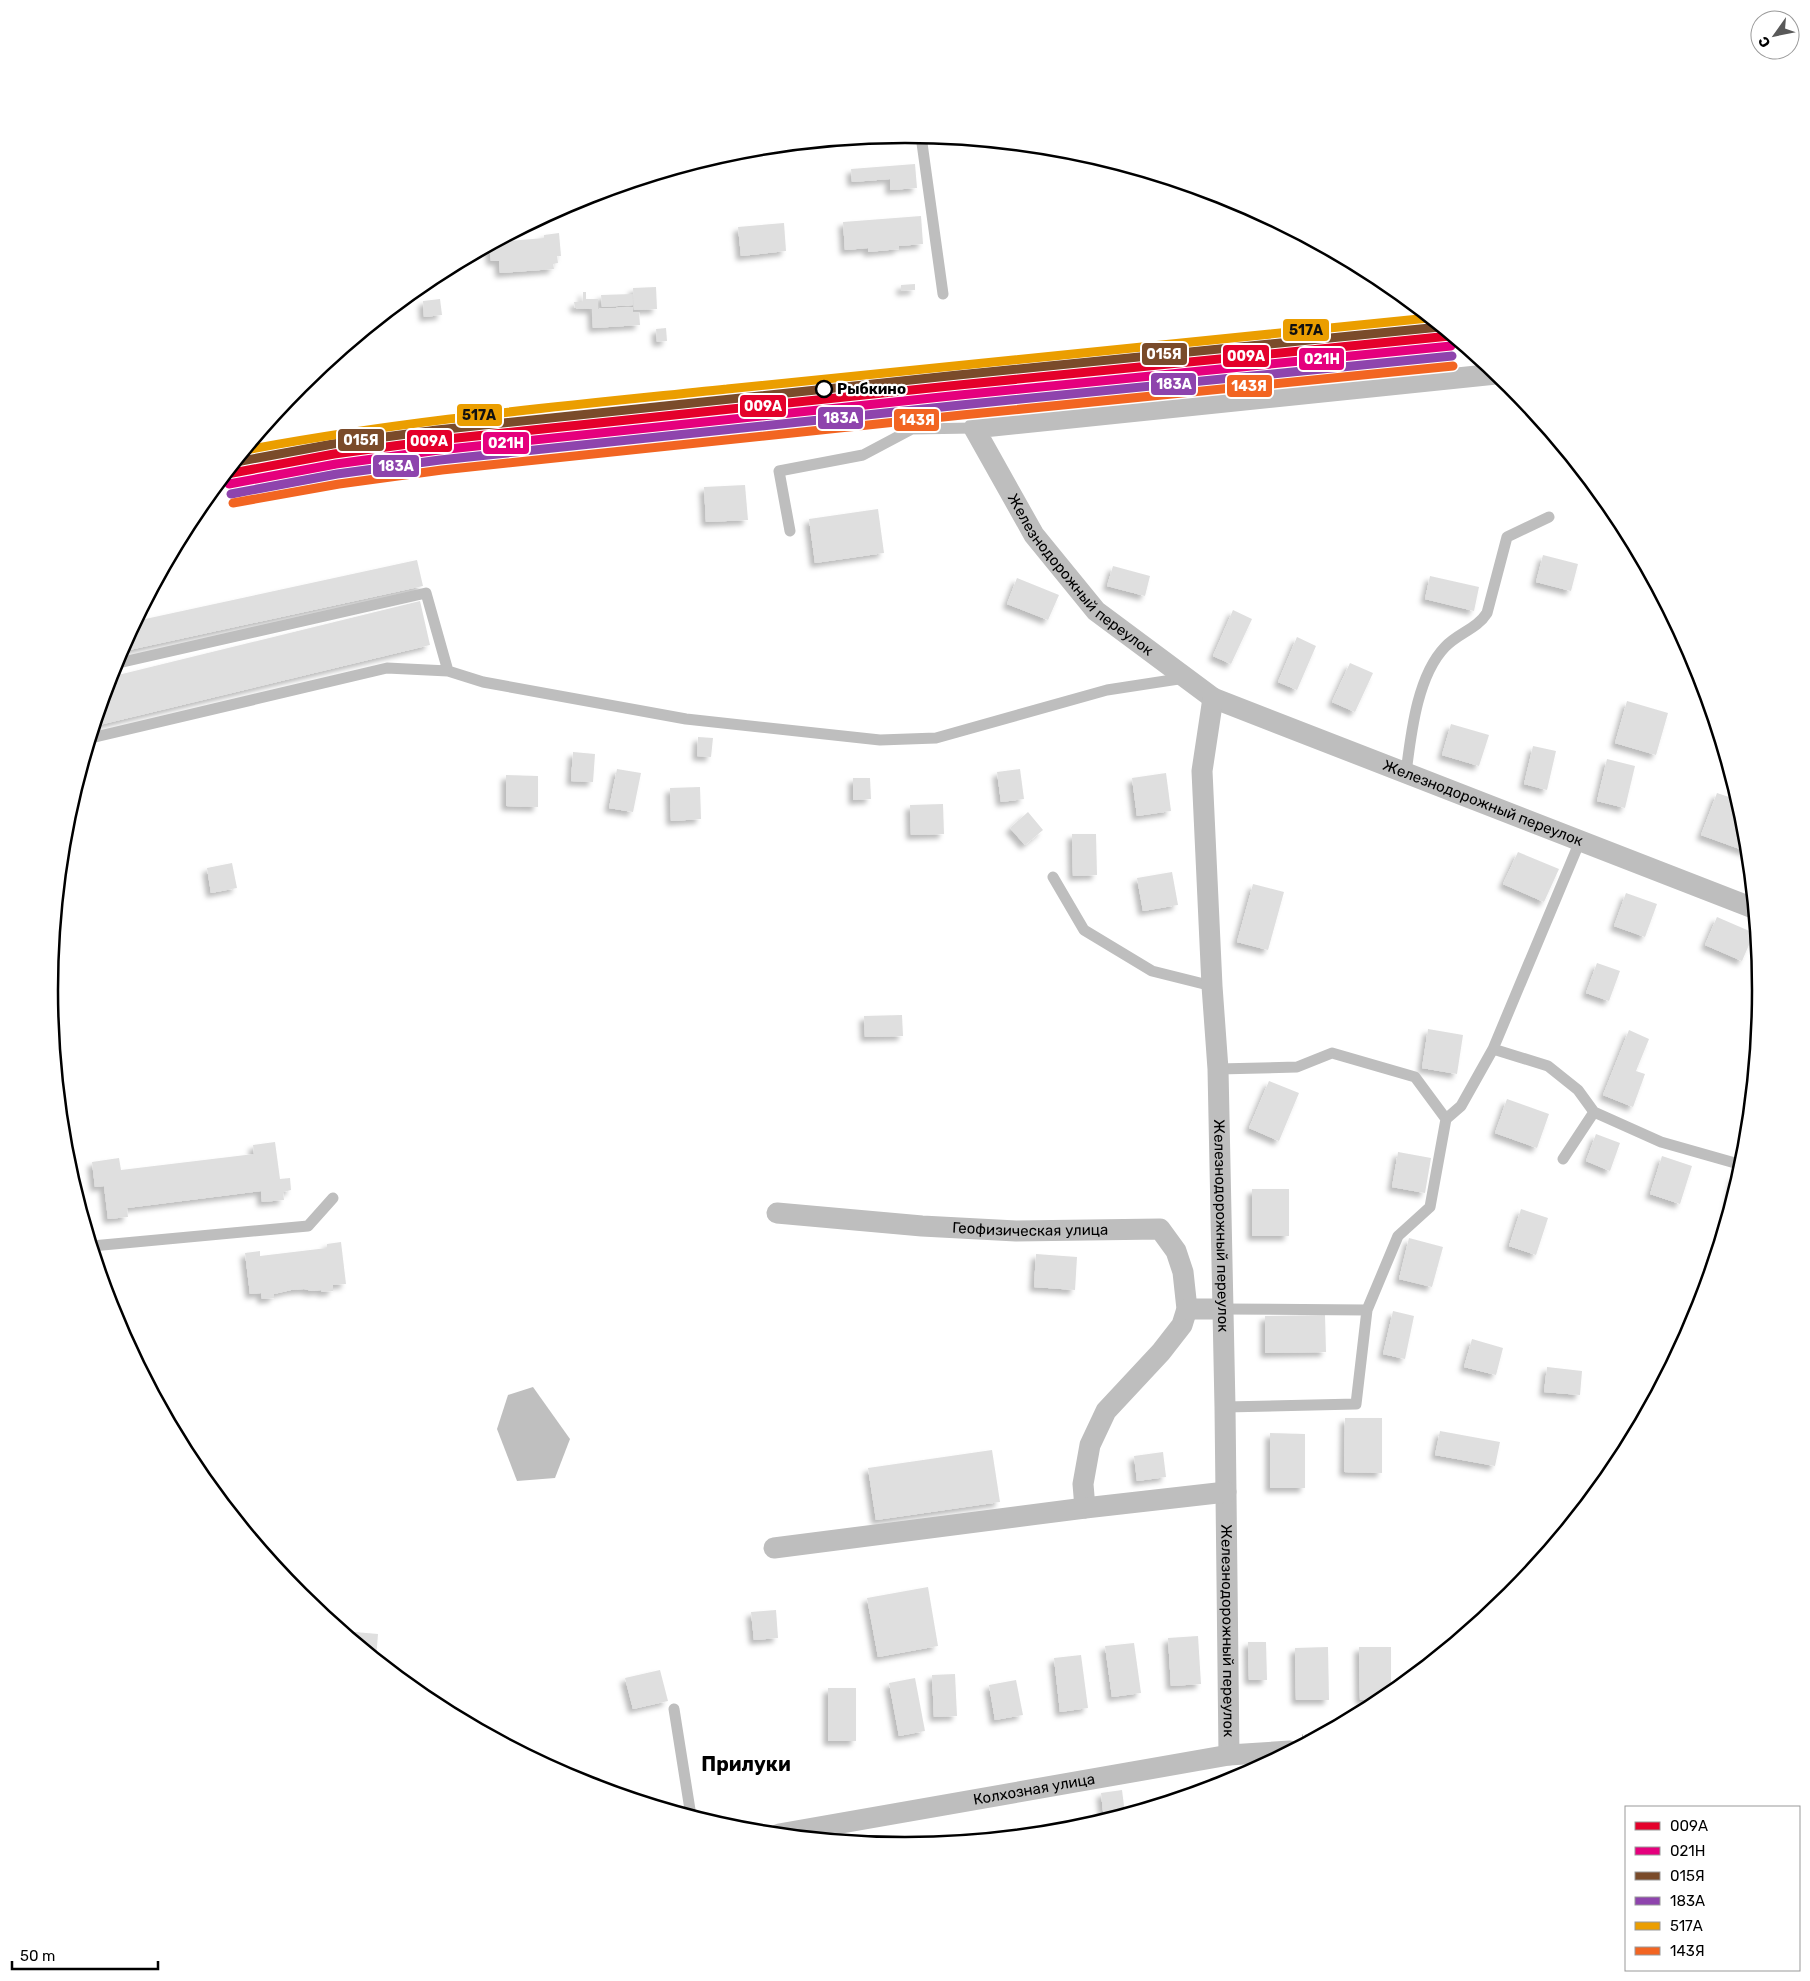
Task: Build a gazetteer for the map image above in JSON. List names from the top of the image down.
{
  "streets": {
    "street": ["Железнодорожный переулок", "Геофизическая улица", "Колхозная улица"]
  },
  "crossings": [
    ["Железнодорожный переулок", "Колхозная улица"]
  ],
  "districts": ["Прилуки"],
  "places": ["Рыбкино"],
  "lines": [
    "transit line 517А",
    "transit line 015Я",
    "transit line 009А",
    "transit line 021Н",
    "transit line 183А",
    "transit line 143Я"
  ],
  "legend": [
    "009А",
    "021Н",
    "015Я",
    "183А",
    "517А",
    "143Я"
  ],
  "scale_bar": "50 m",
  "north": "bottom left"
}
